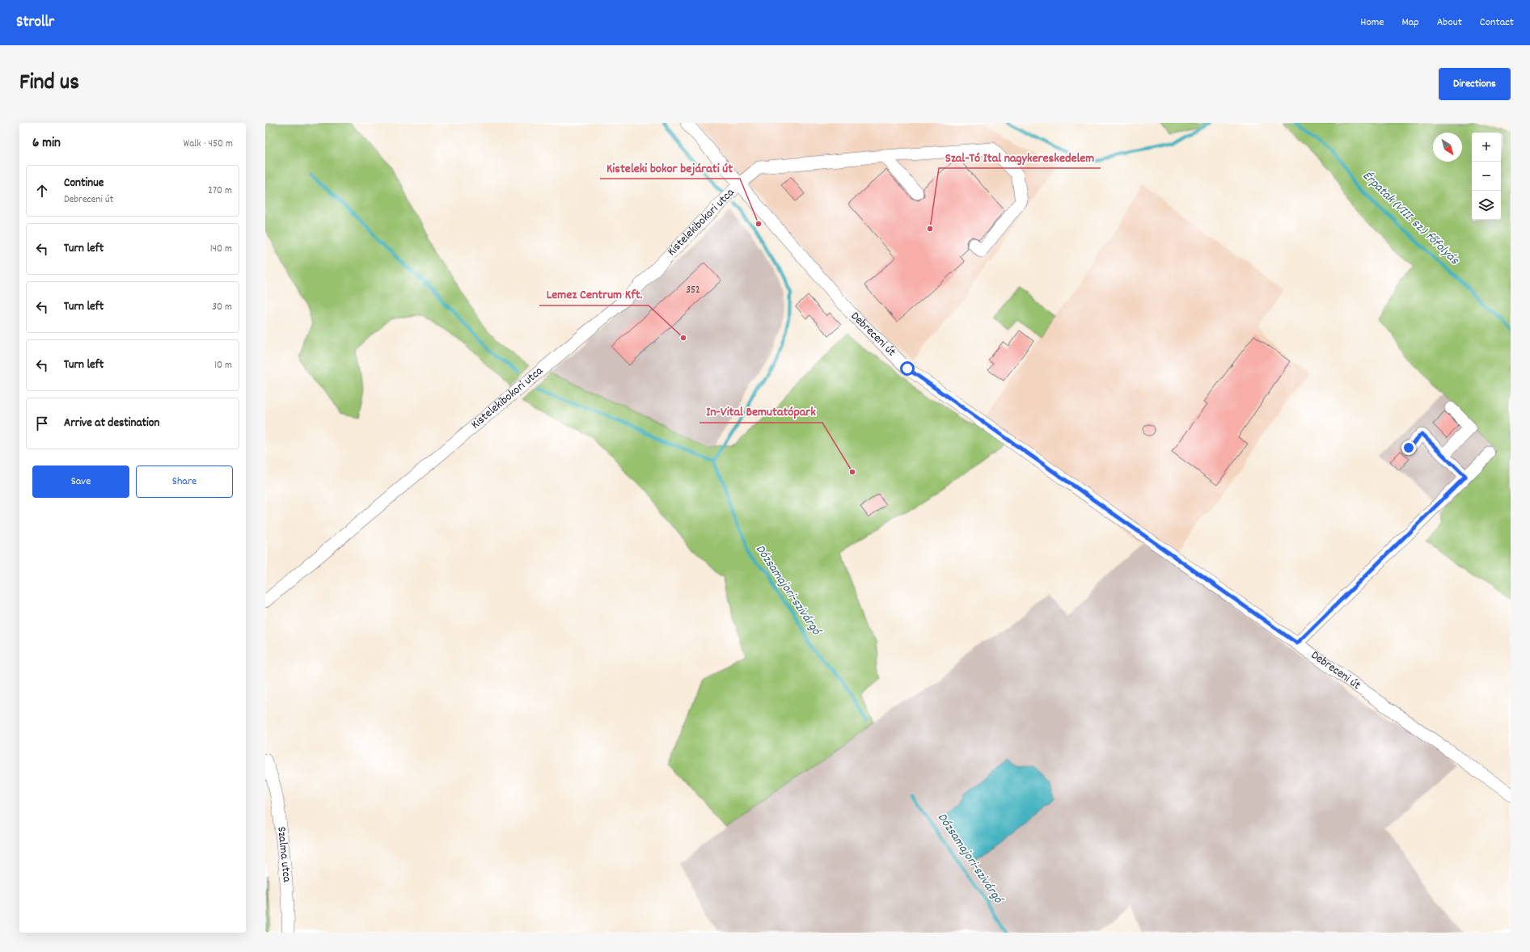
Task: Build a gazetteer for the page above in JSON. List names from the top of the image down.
{
  "streets": {
    "street": ["Kistelekibokori utca", "Debreceni út", "Szalma utca"]
  },
  "crossings": [
    ["Kistelekibokori utca", "Debreceni út"]
  ],
  "water": ["Érpatak (VIII. sz.) főfolyás", "Dózsamajori-szivárgó"],
  "places": [
    "Kisteleki bokor bejárati út",
    "Szal-Tó Ital nagykereskedelem",
    "Lemez Centrum Kft.",
    "In-Vital Bemutatópark"
  ],
  "house_numbers": ["352"],
  "north": "bottom right",
  "page": {
    "header": "Strollr",
    "nav": [
      "Home",
      "Map",
      "About",
      "Contact"
    ],
    "title": "Find us",
    "buttons": [
      "Directions",
      ["Save", "Share"]
    ],
    "heading": ["6 min", "Walk · 450 m"],
    "map_buttons": ["+", "−"],
    "list": [
      ["Continue", "Debreceni út", "270 m"],
      ["Turn left", "140 m"],
      ["Turn left", "30 m"],
      ["Turn left", "10 m"],
      "Arrive at destination"
    ]
  }
}
